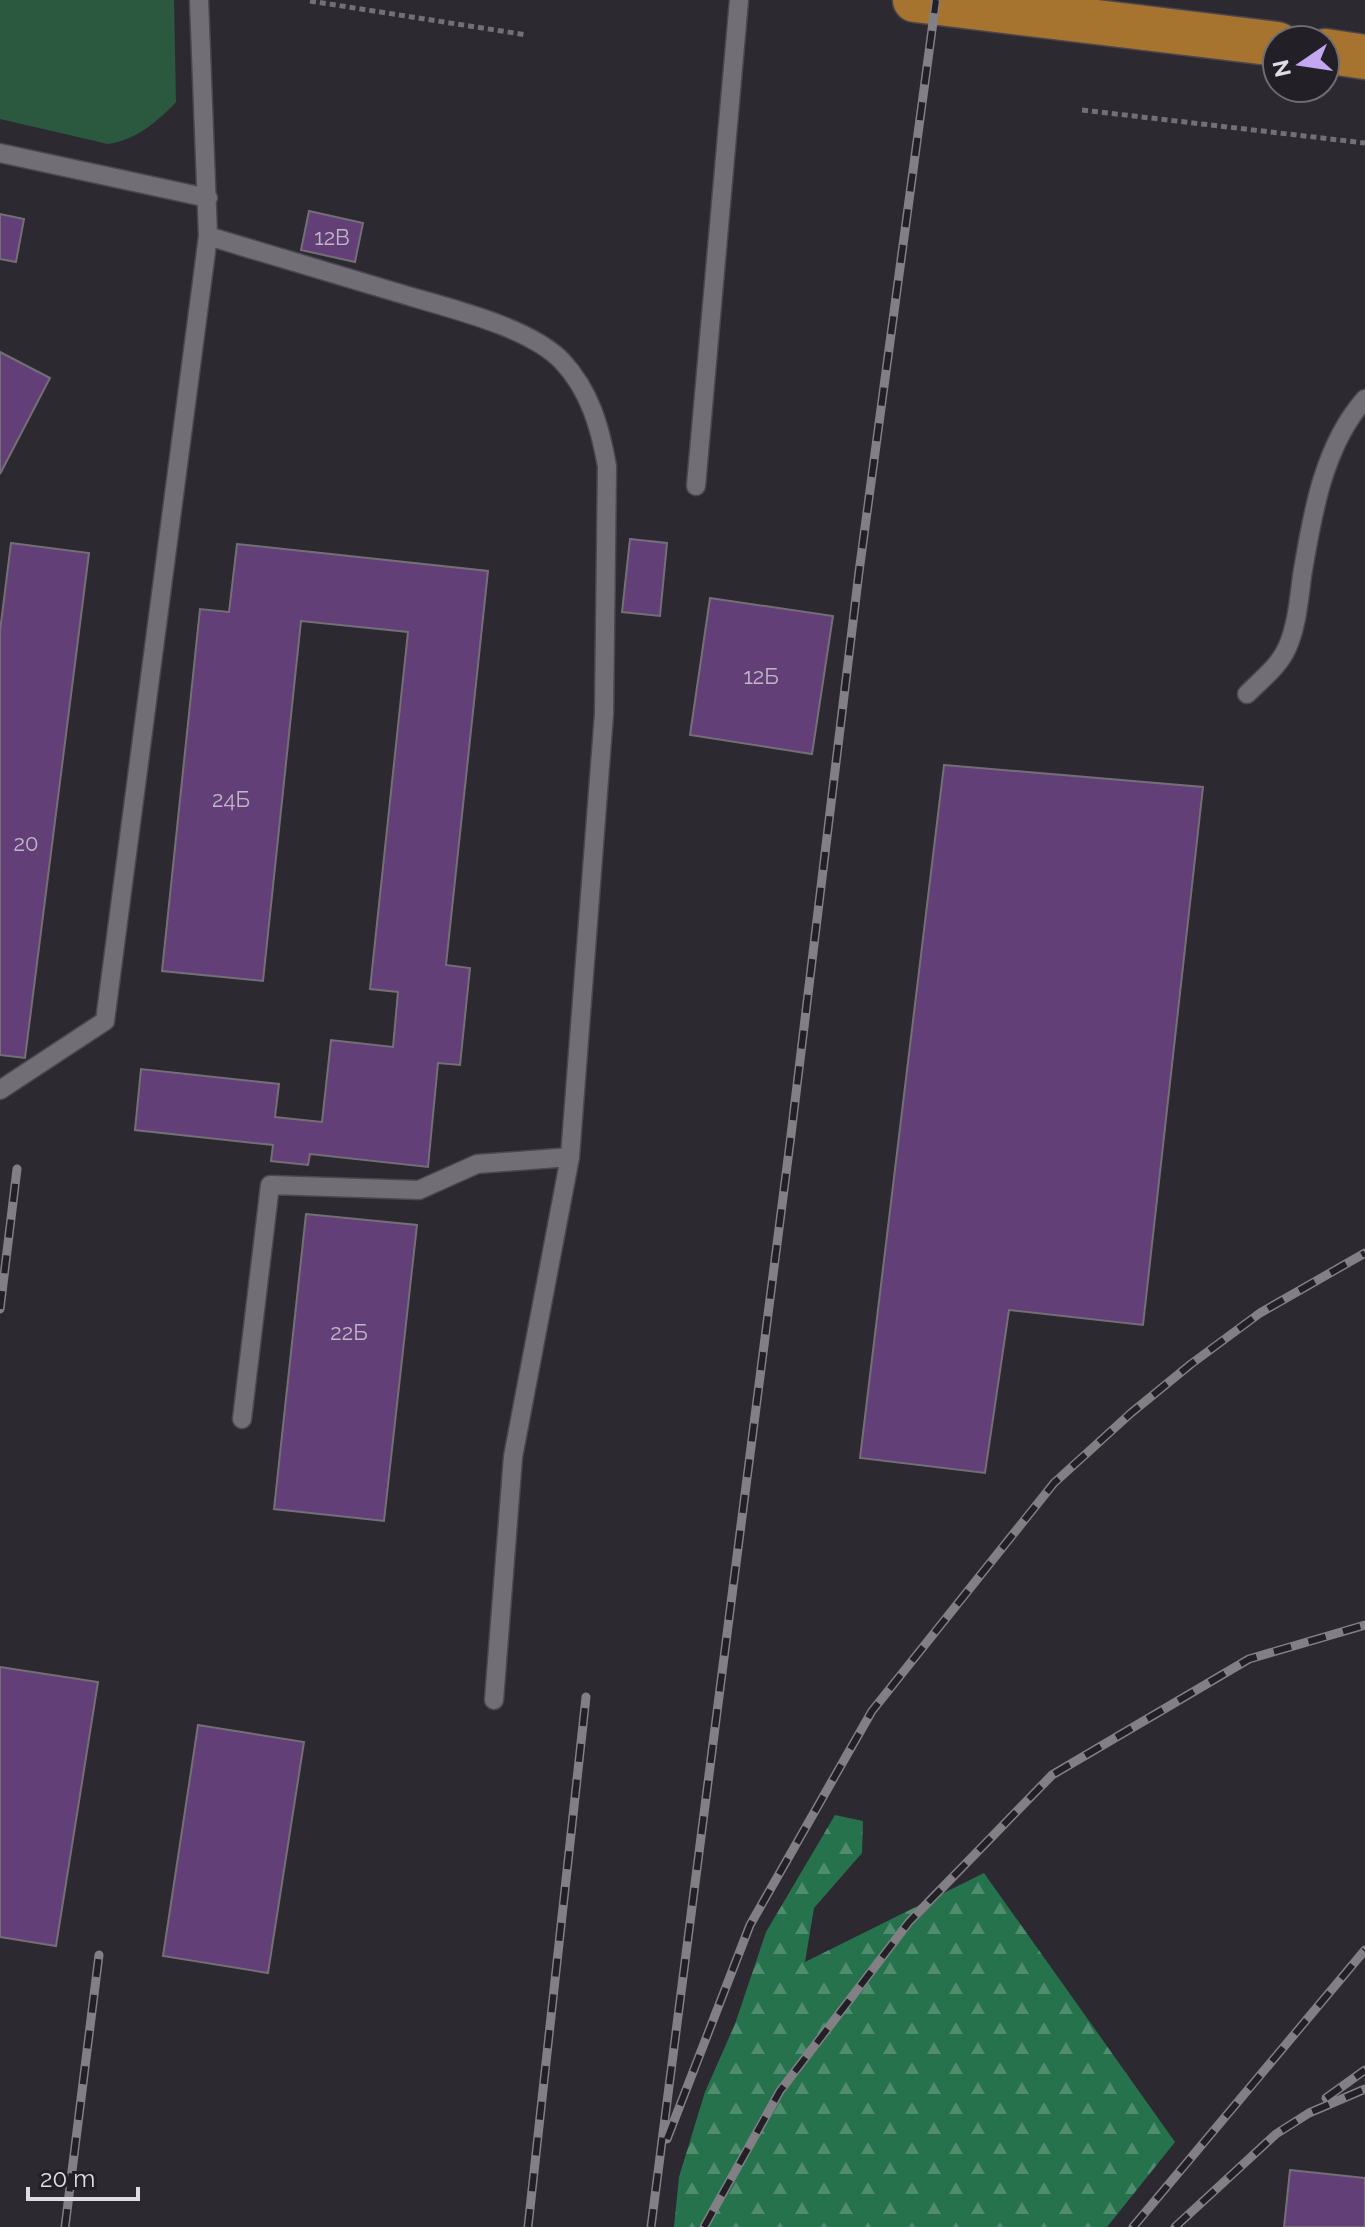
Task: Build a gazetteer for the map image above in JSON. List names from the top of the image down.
{
  "house_numbers": [
    "12В",
    "12Б",
    "24Б",
    "20",
    "22Б"
  ],
  "scale_bar": "20 m",
  "north": "left"
}
